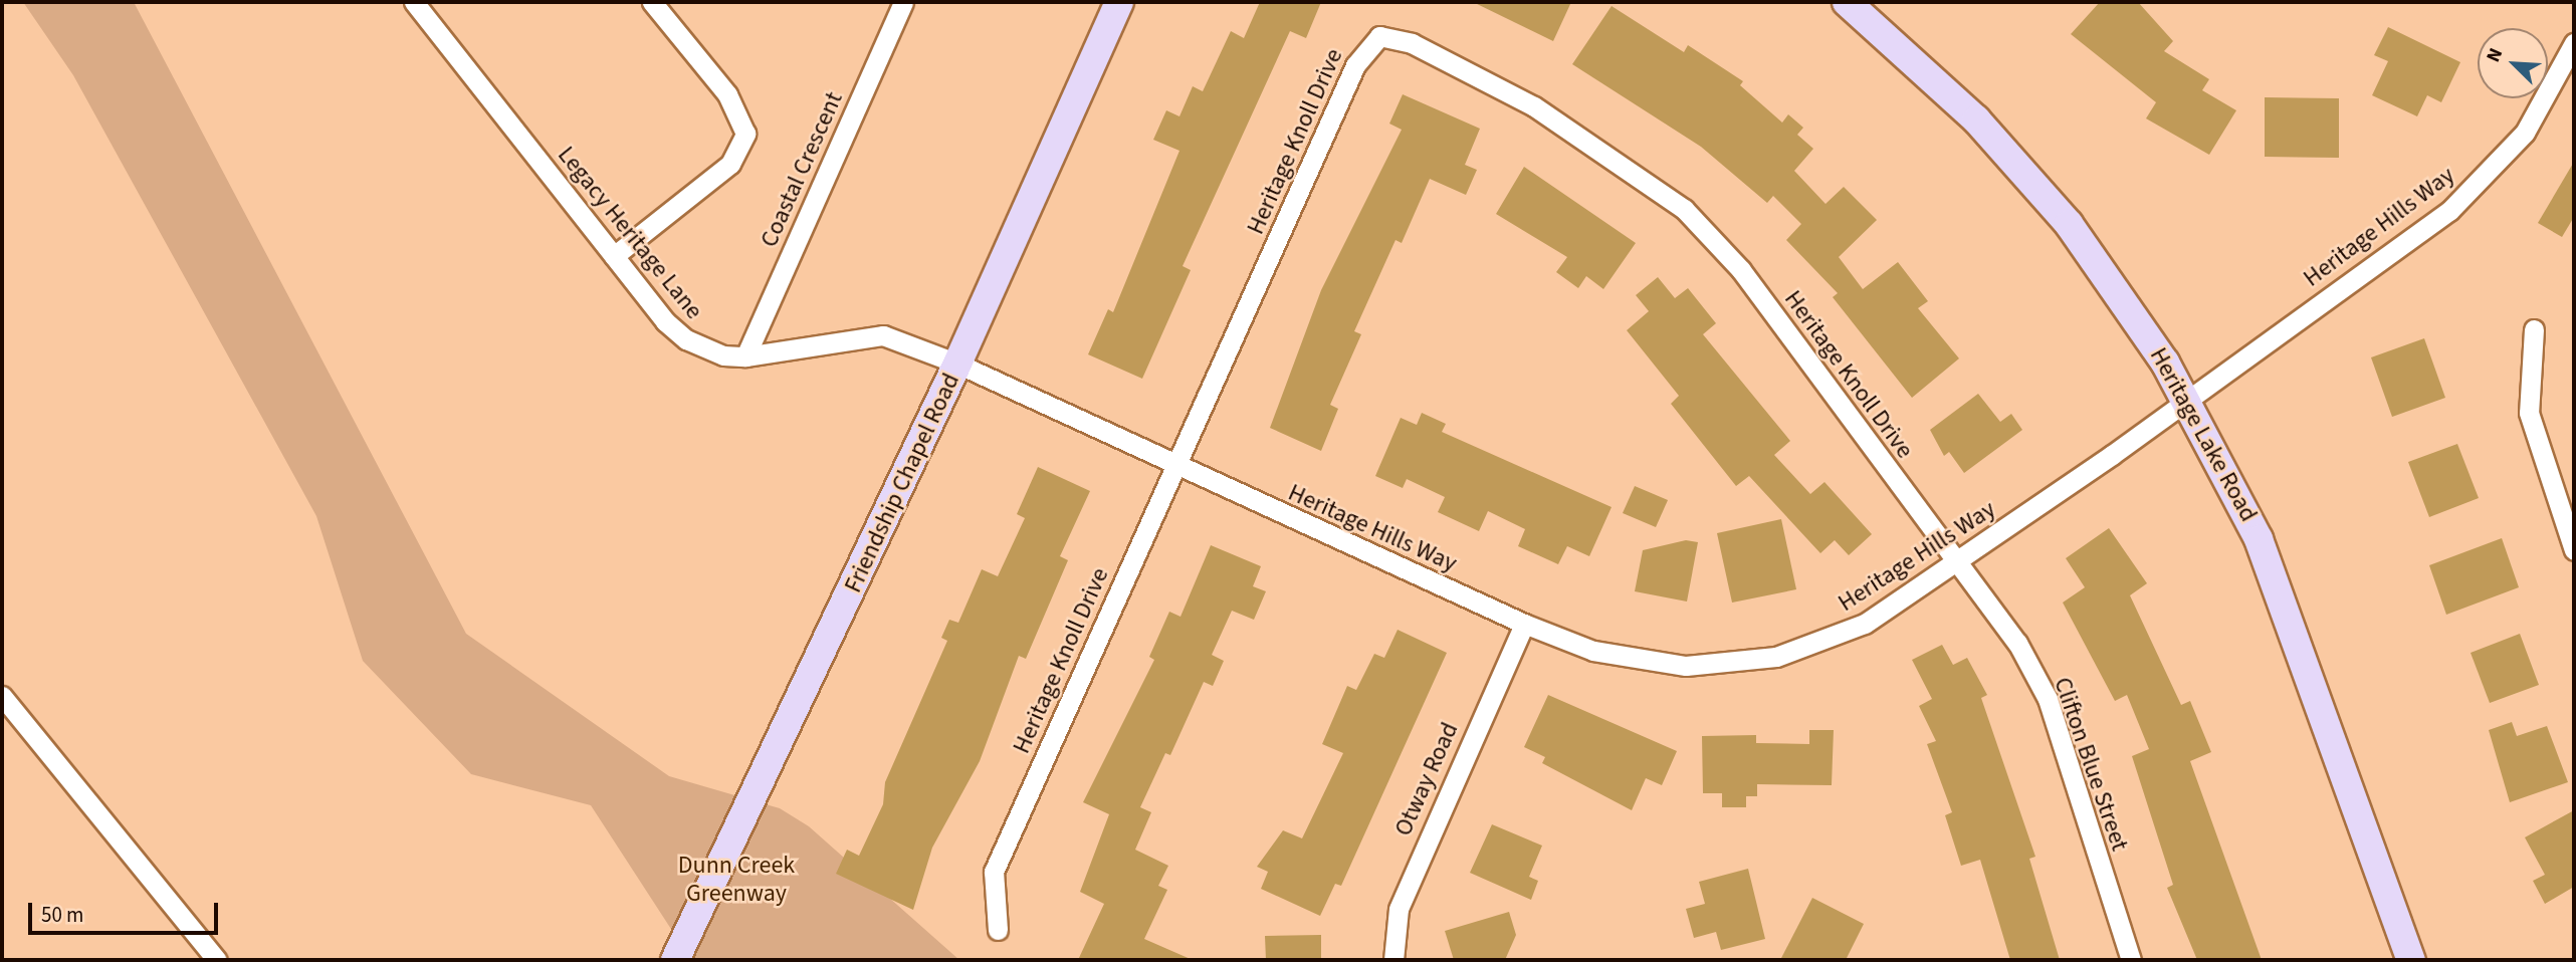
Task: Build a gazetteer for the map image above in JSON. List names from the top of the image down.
{
  "streets": {
    "main road": ["Heritage Lake Road", "Friendship Chapel Road"],
    "street": [
      "Heritage Knoll Drive",
      "Coastal Crescent",
      "Heritage Hills Way",
      "Legacy Heritage Lane",
      "Clifton Blue Street",
      "Otway Road"
    ]
  },
  "crossings": [
    ["Heritage Knoll Drive", "Heritage Hills Way"],
    ["Heritage Knoll Drive", "Clifton Blue Street"],
    ["Coastal Crescent", "Legacy Heritage Lane"],
    ["Heritage Hills Way", "Legacy Heritage Lane"],
    ["Heritage Hills Way", "Heritage Lake Road"],
    ["Heritage Hills Way", "Friendship Chapel Road"],
    ["Heritage Hills Way", "Clifton Blue Street"],
    ["Heritage Hills Way", "Otway Road"],
    ["Legacy Heritage Lane", "Friendship Chapel Road"]
  ],
  "parks": ["Dunn Creek Greenway"],
  "scale_bar": "50 m",
  "north": "top left"
}
